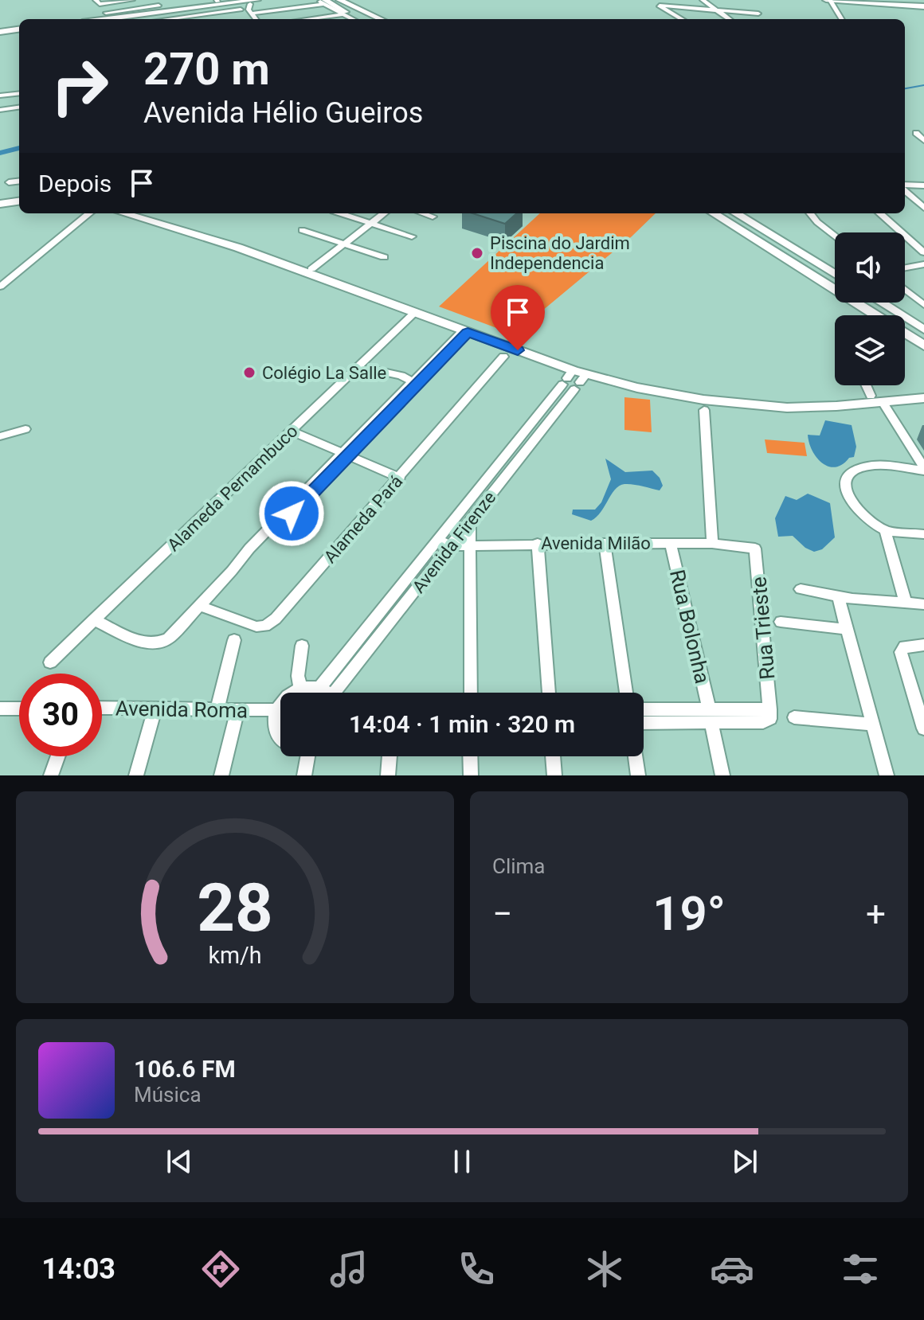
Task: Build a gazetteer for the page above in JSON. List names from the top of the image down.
{
  "streets": {
    "street": [
      "Alameda Pernambuco",
      "Alameda Pará",
      "Avenida Firenze",
      "Avenida Milão",
      "Rua Bolonha",
      "Rua Trieste",
      "Avenida Roma"
    ]
  },
  "crossings": [
    ["Avenida Firenze", "Avenida Milão"],
    ["Avenida Milão", "Rua Bolonha"],
    ["Avenida Milão", "Rua Trieste"],
    ["Rua Bolonha", "Rua Trieste"]
  ],
  "places": ["Piscina do Jardim Independencia", "Colégio La Salle"],
  "page": {
    "turn": ["270 m", "Avenida Hélio Gueiros"],
    "then": "Depois",
    "limit": "30",
    "trip": "14:04 · 1 min · 320 m",
    "tile": "Clima",
    "heat": ["−", "19°", "+"],
    "song": ["106.6 FM", "Música"],
    "tabs": "14:03",
    "gauge": ["28", "km/h"]
  }
}
